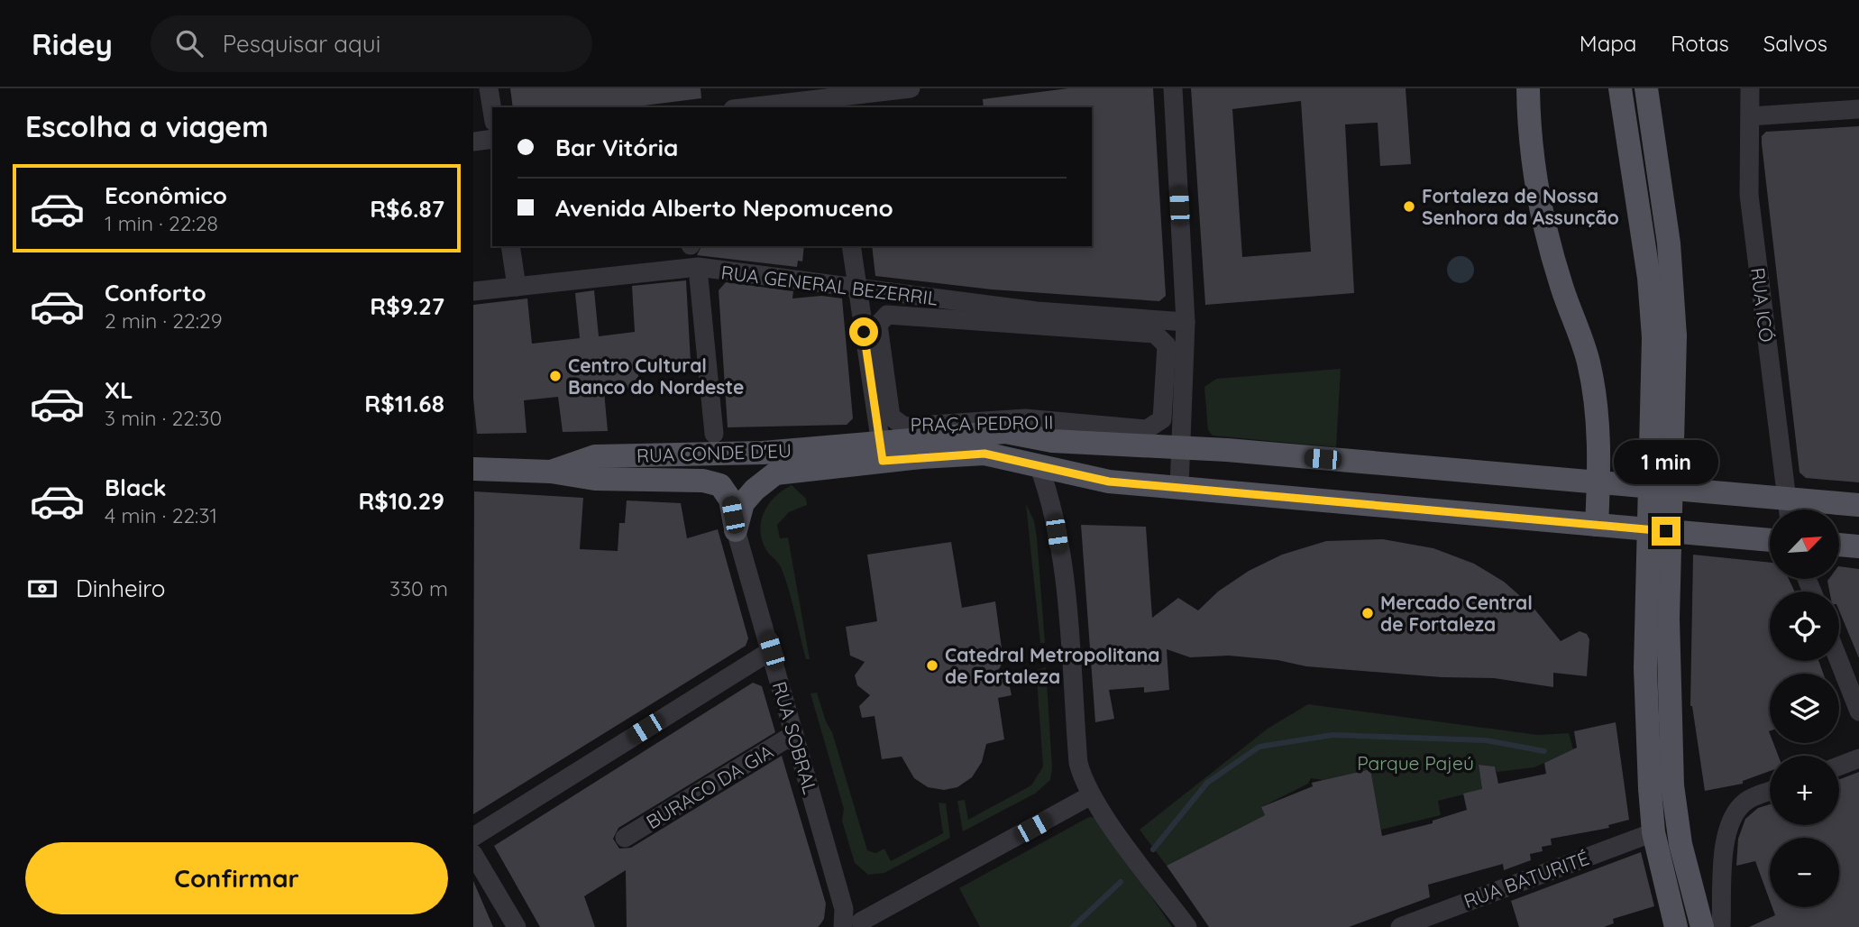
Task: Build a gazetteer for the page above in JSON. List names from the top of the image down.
{
  "streets": {
    "main road": ["RUA CONDE D'EU"],
    "street": [
      "RUA GENERAL BEZERRIL",
      "RUA ICÓ",
      "PRAÇA PEDRO II",
      "RUA SOBRAL",
      "BURACO DA GIA",
      "RUA BATURITÉ"
    ]
  },
  "crossings": [
    ["RUA CONDE D'EU", "RUA SOBRAL"],
    ["RUA SOBRAL", "BURACO DA GIA"]
  ],
  "parks": ["Parque Pajeú"],
  "places": [
    "Fortaleza de Nossa Senhora da Assunção",
    "Centro Cultural Banco do Nordeste",
    "Mercado Central de Fortaleza",
    "Catedral Metropolitana de Fortaleza"
  ],
  "north": "top right",
  "page": {
    "header": "Ridey",
    "search": "Pesquisar aqui",
    "nav": ["Mapa", "Rotas", "Salvos"],
    "heading": "Escolha a viagem",
    "banner": ["Bar Vitória", "Avenida Alberto Nepomuceno"],
    "list": [
      {
        "name": "Econômico",
        "note": "1 min · 22:28",
        "value": "R$6.87"
      },
      {
        "name": "Conforto",
        "note": "2 min · 22:29",
        "value": "R$9.27"
      },
      {
        "name": "XL",
        "note": "3 min · 22:30",
        "value": "R$11.68"
      },
      {
        "name": "Black",
        "note": "4 min · 22:31",
        "value": "R$10.29"
      }
    ],
    "bubble": "1 min",
    "map_buttons": ["+", "−"],
    "pay": ["Dinheiro", "330 m"],
    "buttons": "Confirmar"
  }
}
